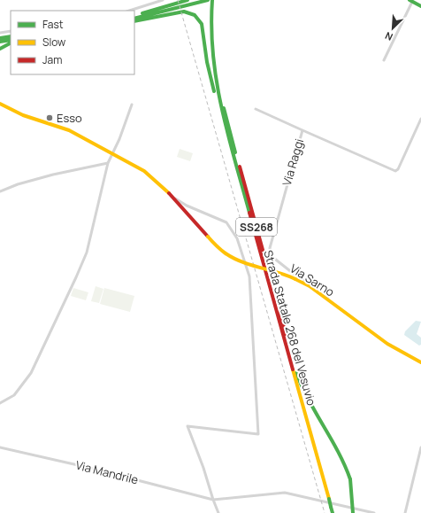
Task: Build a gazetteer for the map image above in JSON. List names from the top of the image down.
{
  "streets": {
    "main road": ["SS268", "Via Sarno", "Strada Statale 268 del Vesuvio"],
    "street": ["Via Raggi", "Via Mandrile"]
  },
  "crossings": [
    ["Via Raggi", "Via Sarno"]
  ],
  "places": ["Esso"],
  "legend": ["Fast", "Slow", "Jam"],
  "north": "bottom left"
}
